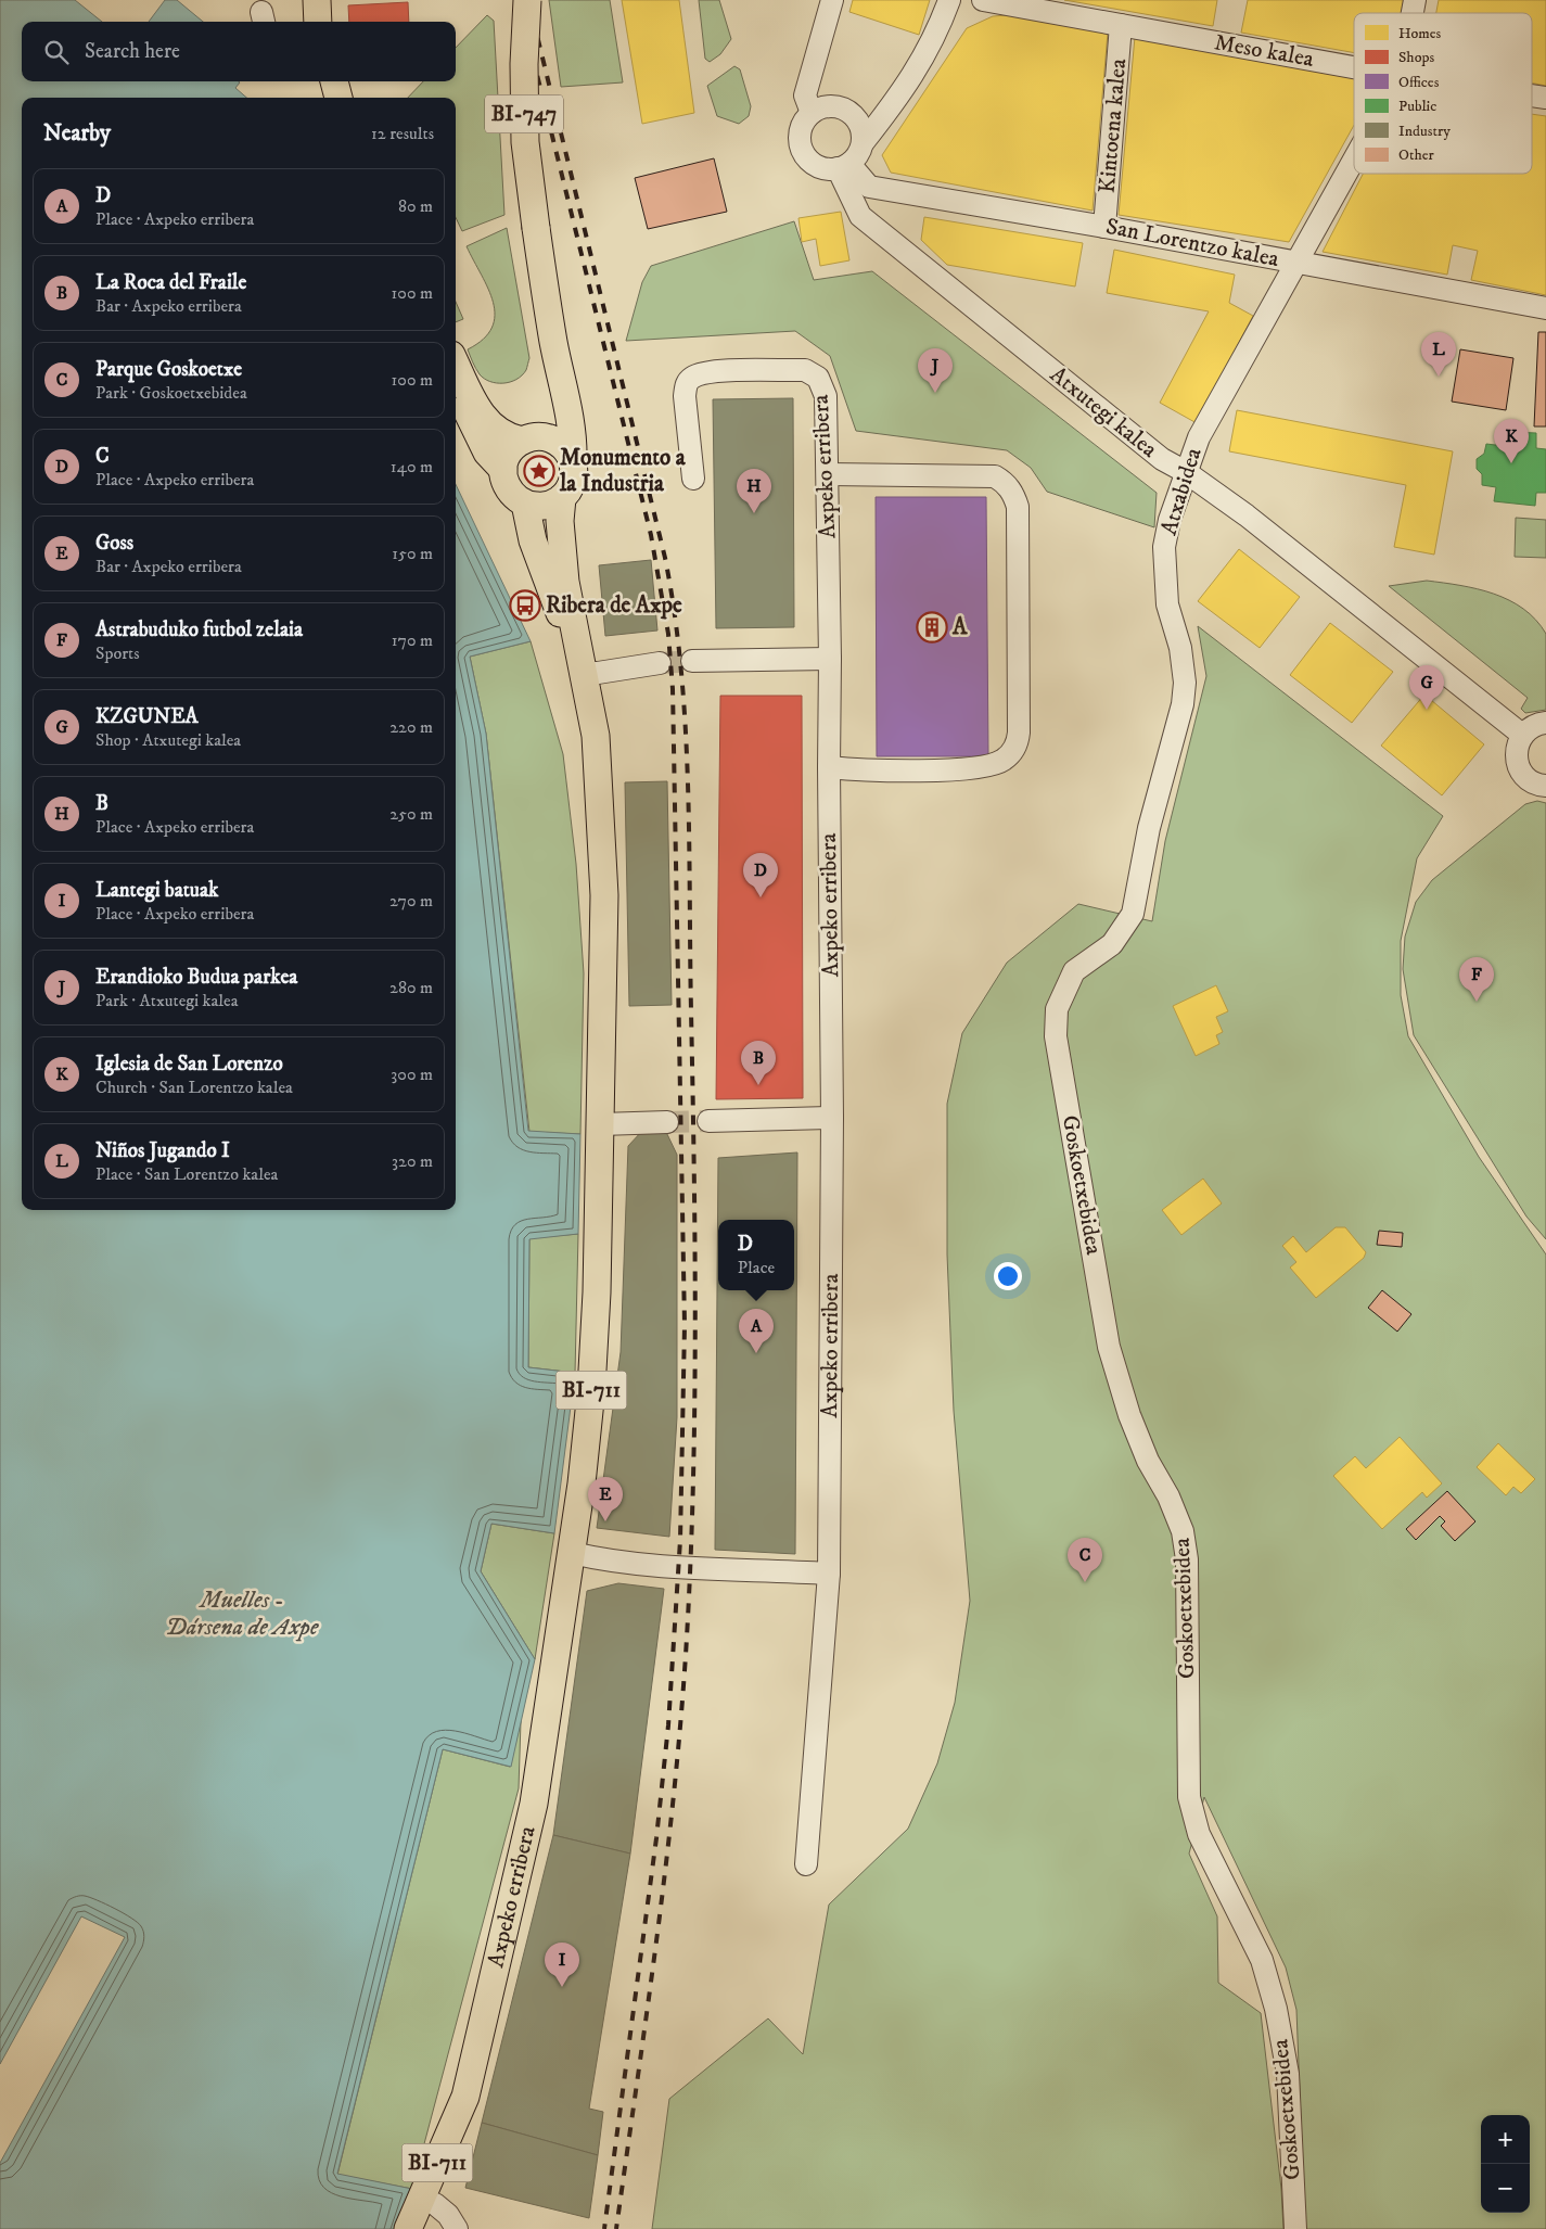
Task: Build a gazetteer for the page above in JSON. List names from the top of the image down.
{
  "streets": {
    "main road": ["BI-747", "Axpeko erribera", "BI-711"],
    "street": [
      "Meso kalea",
      "Kintoena kalea",
      "San Lorentzo kalea",
      "Atxutegi kalea",
      "Atxabidea",
      "Goskoetxebidea"
    ]
  },
  "crossings": [
    ["Meso kalea", "Kintoena kalea"],
    ["BI-747", "Axpeko erribera"],
    ["BI-747", "BI-711"],
    ["Kintoena kalea", "San Lorentzo kalea"],
    ["San Lorentzo kalea", "Atxutegi kalea"],
    ["San Lorentzo kalea", "Atxabidea"],
    ["Atxutegi kalea", "Atxabidea"],
    ["Axpeko erribera", "BI-711"],
    ["Atxabidea", "Goskoetxebidea"]
  ],
  "water": ["Muelles - Dársena de Axpe"],
  "places": {
    "place": ["Monumento a la Industria"],
    "bus stop": ["Ribera de Axpe"],
    "building": ["A"]
  },
  "legend": [
    "Homes",
    "Shops",
    "Offices",
    "Public",
    "Industry",
    "Other"
  ],
  "page": {
    "search": "Search here",
    "heading": ["Nearby", "12 results"],
    "list": [
      {
        "mark": "A",
        "name": "D",
        "note": "Place · Axpeko erribera",
        "value": "80 m"
      },
      {
        "mark": "B",
        "name": "La Roca del Fraile",
        "note": "Bar · Axpeko erribera",
        "value": "100 m"
      },
      {
        "mark": "C",
        "name": "Parque Goskoetxe",
        "note": "Park · Goskoetxebidea",
        "value": "100 m"
      },
      {
        "mark": "D",
        "name": "C",
        "note": "Place · Axpeko erribera",
        "value": "140 m"
      },
      {
        "mark": "E",
        "name": "Goss",
        "note": "Bar · Axpeko erribera",
        "value": "150 m"
      },
      {
        "mark": "F",
        "name": "Astrabuduko futbol zelaia",
        "note": "Sports",
        "value": "170 m"
      },
      {
        "mark": "G",
        "name": "KZGUNEA",
        "note": "Shop · Atxutegi kalea",
        "value": "220 m"
      },
      {
        "mark": "H",
        "name": "B",
        "note": "Place · Axpeko erribera",
        "value": "250 m"
      },
      {
        "mark": "I",
        "name": "Lantegi batuak",
        "note": "Place · Axpeko erribera",
        "value": "270 m"
      },
      {
        "mark": "J",
        "name": "Erandioko Budua parkea",
        "note": "Park · Atxutegi kalea",
        "value": "280 m"
      },
      {
        "mark": "K",
        "name": "Iglesia de San Lorenzo",
        "note": "Church · San Lorentzo kalea",
        "value": "300 m"
      },
      {
        "mark": "L",
        "name": "Niños Jugando I",
        "note": "Place · San Lorentzo kalea",
        "value": "320 m"
      }
    ],
    "pins": [
      "L",
      "J",
      "K",
      "H",
      "G",
      "D",
      "F",
      "B",
      "A",
      "E",
      "C",
      "I"
    ],
    "popup": ["D", "Place"],
    "map_buttons": ["+", "−"]
  }
}
